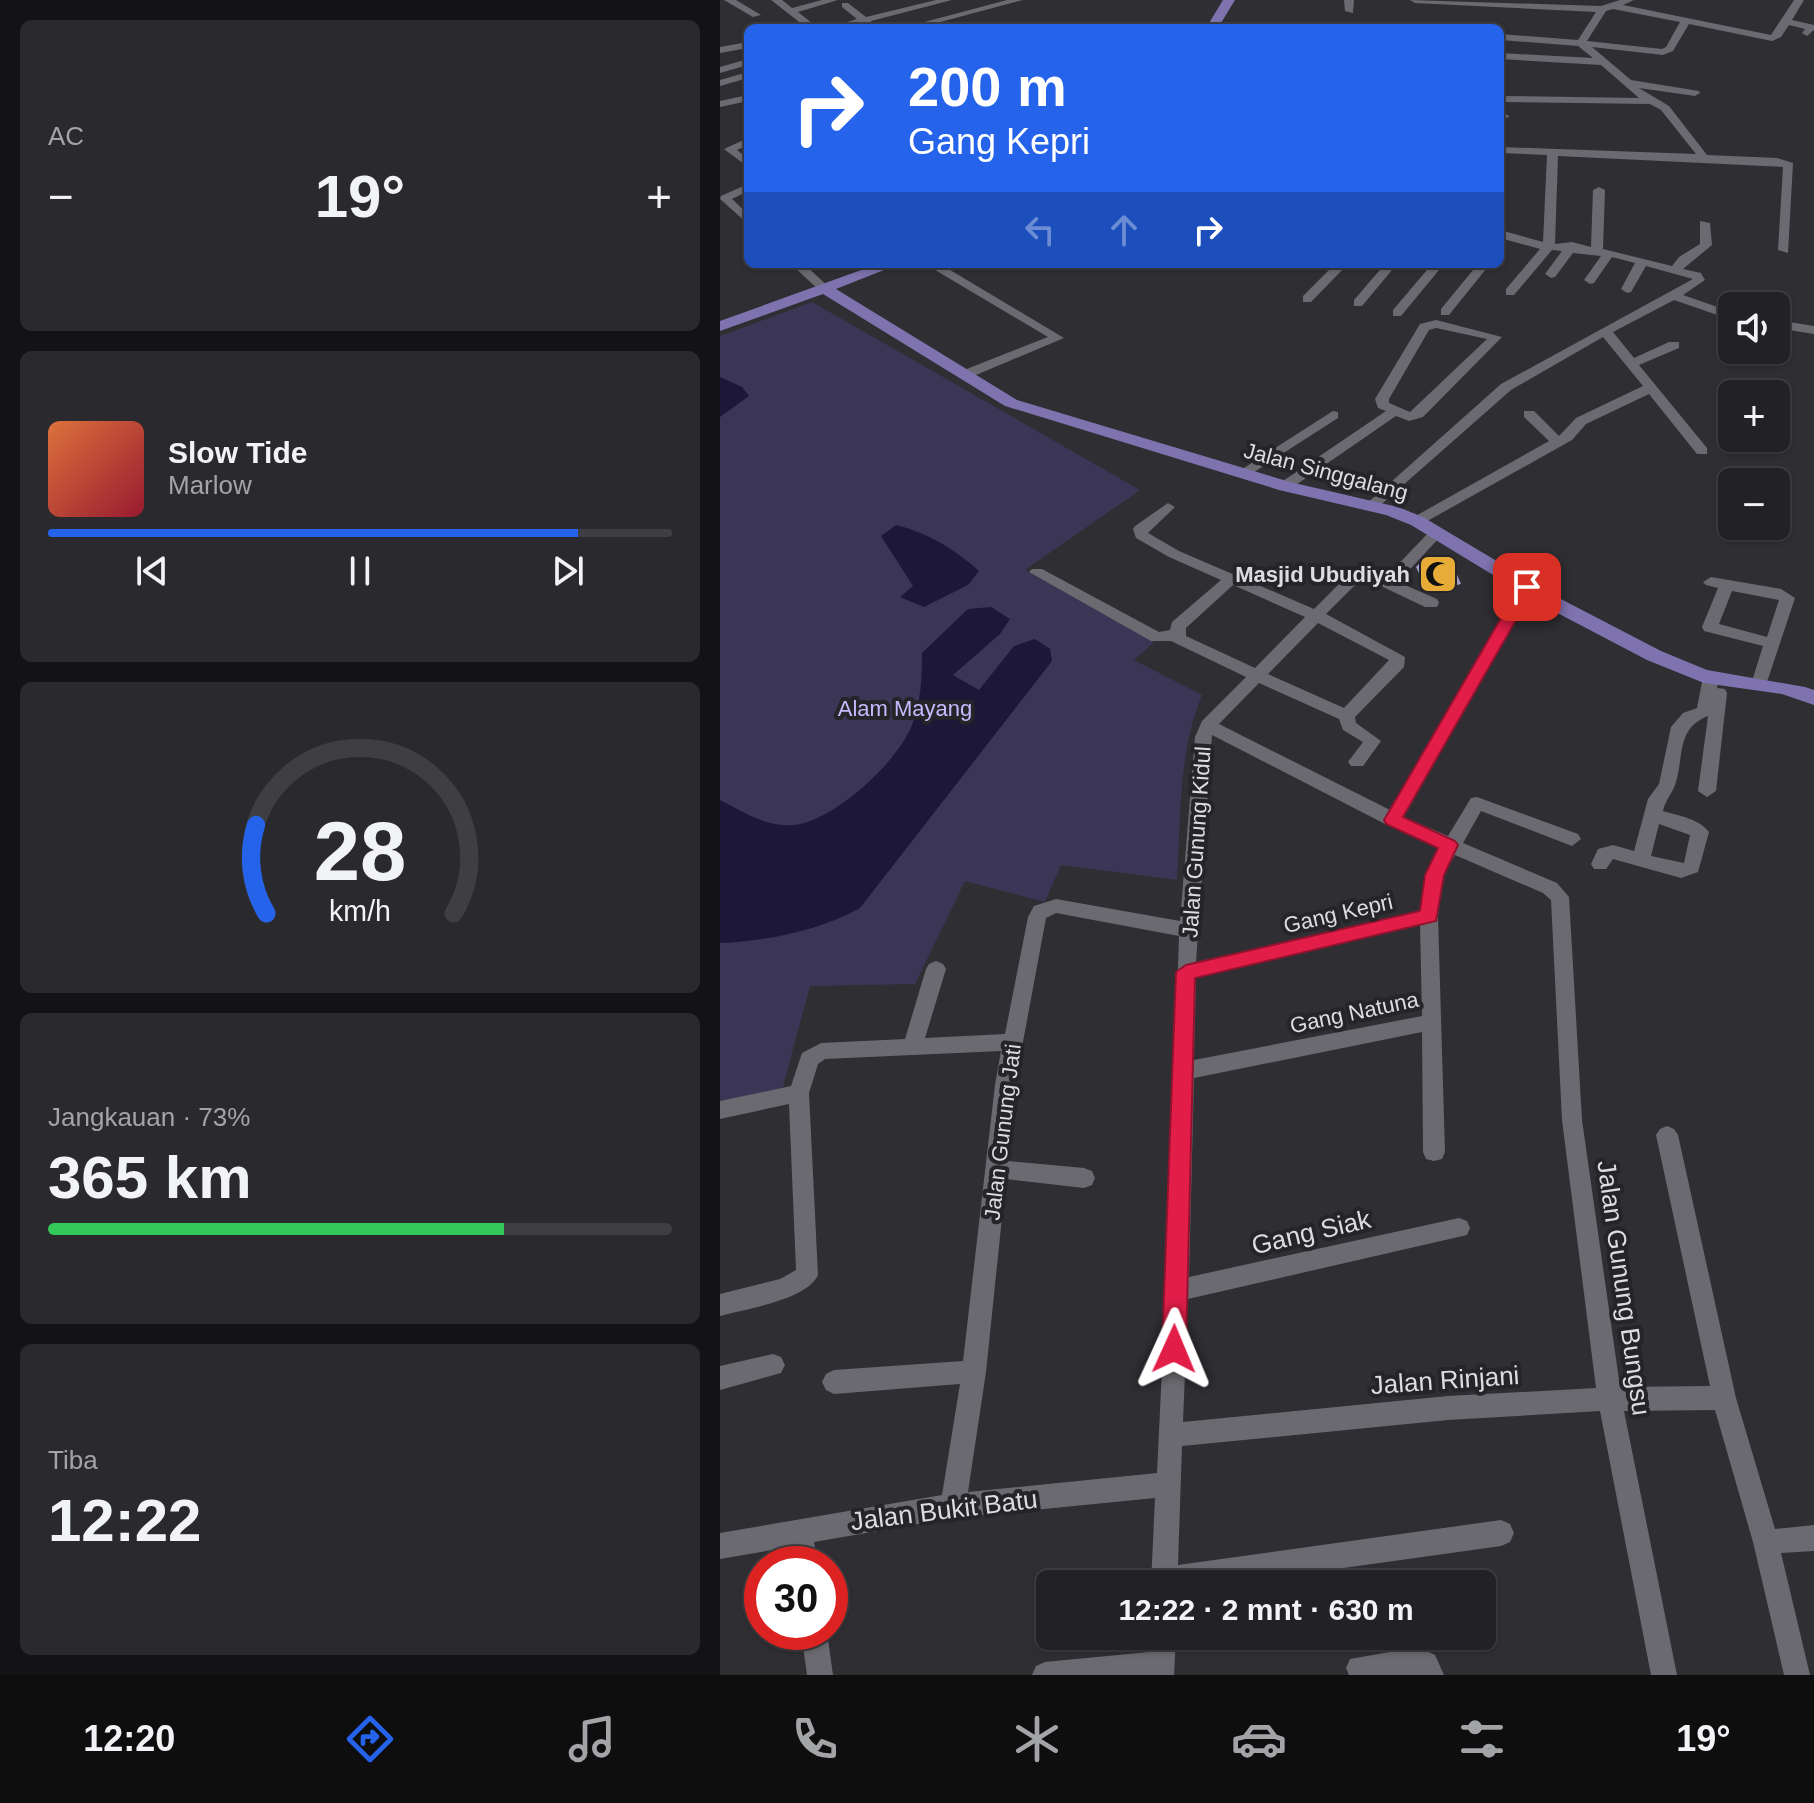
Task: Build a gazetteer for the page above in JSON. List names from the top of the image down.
{
  "streets": {
    "main road": ["Jalan Singgalang"],
    "street": [
      "Jalan Gunung Kidul",
      "Gang Kepri",
      "Gang Natuna",
      "Jalan Gunung Jati",
      "Gang Siak",
      "Jalan Gunung Bungsu",
      "Jalan Rinjani",
      "Jalan Bukit Batu"
    ]
  },
  "crossings": [
    ["Jalan Gunung Kidul", "Gang Kepri"],
    ["Jalan Gunung Kidul", "Gang Natuna"],
    ["Jalan Gunung Kidul", "Jalan Gunung Jati"],
    ["Jalan Gunung Kidul", "Gang Siak"],
    ["Jalan Gunung Kidul", "Jalan Rinjani"],
    ["Jalan Gunung Kidul", "Jalan Bukit Batu"],
    ["Gang Kepri", "Gang Natuna"],
    ["Jalan Gunung Jati", "Jalan Bukit Batu"],
    ["Jalan Gunung Bungsu", "Jalan Rinjani"]
  ],
  "parks": ["Alam Mayang"],
  "places": {
    "mosque": ["Masjid Ubudiyah"]
  },
  "page": {
    "tile": [
      "AC",
      ["Jangkauan · 73%", "365 km"],
      ["Tiba", "12:22"]
    ],
    "turn": ["200 m", "Gang Kepri"],
    "heat": ["−", "19°", "+"],
    "map_buttons": ["+", "−"],
    "song": ["Slow Tide", "Marlow"],
    "limit": "30",
    "trip": "12:22 · 2 mnt · 630 m",
    "tabs": ["12:20", "19°"],
    "gauge": ["28", "km/h"]
  }
}
